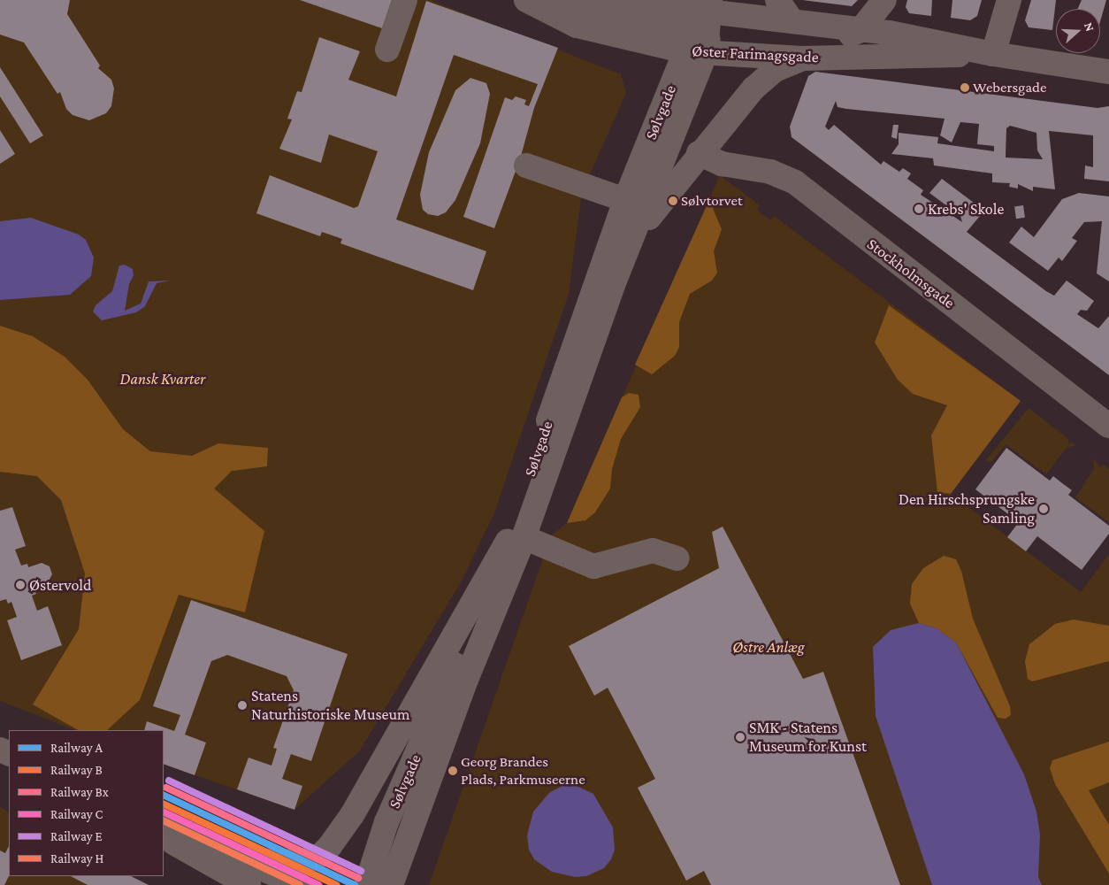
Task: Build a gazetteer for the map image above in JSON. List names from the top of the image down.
{
  "streets": {
    "street": ["Øster Farimagsgade", "Sølvgade", "Stockholmsgade"]
  },
  "crossings": [
    ["Øster Farimagsgade", "Sølvgade"],
    ["Sølvgade", "Stockholmsgade"]
  ],
  "parks": ["Dansk Kvarter", "Østre Anlæg"],
  "places": [
    "Webersgade",
    "Sølvtorvet",
    "Krebs' Skole",
    "Den Hirschsprungske Samling",
    "Østervold",
    "Statens Naturhistoriske Museum",
    "SMK - Statens Museum for Kunst",
    "Georg Brandes Plads, Parkmuseerne"
  ],
  "lines": [
    "rail line E",
    "rail line Bx",
    "rail line A",
    "rail line B",
    "rail line C",
    "rail line H"
  ],
  "legend": [
    "Railway A",
    "Railway B",
    "Railway Bx",
    "Railway C",
    "Railway E",
    "Railway H"
  ],
  "north": "right"
}
